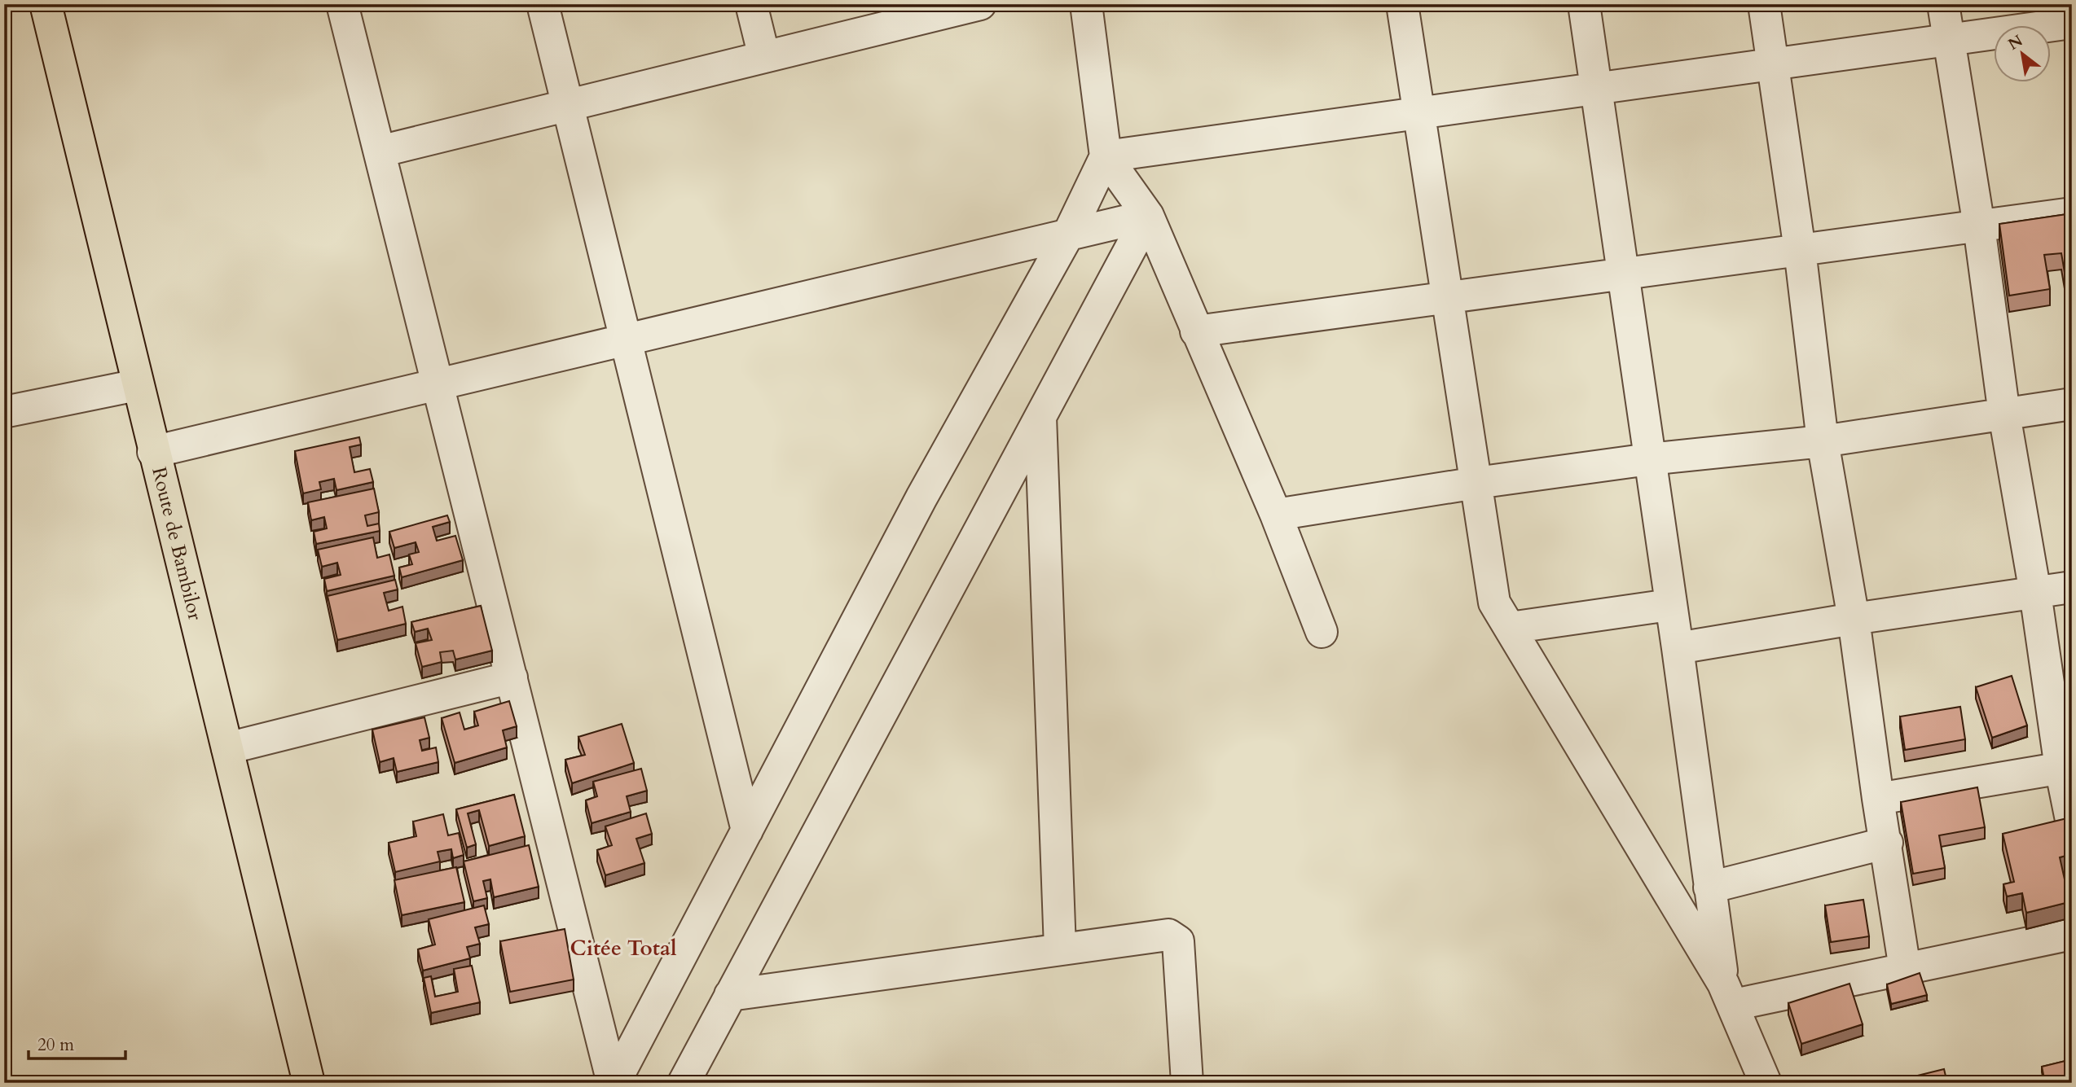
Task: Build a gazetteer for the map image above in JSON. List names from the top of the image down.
{
  "streets": {
    "main road": ["Route de Bambilor"]
  },
  "districts": ["Citée Total"],
  "scale_bar": "20 m",
  "north": "top left"
}
